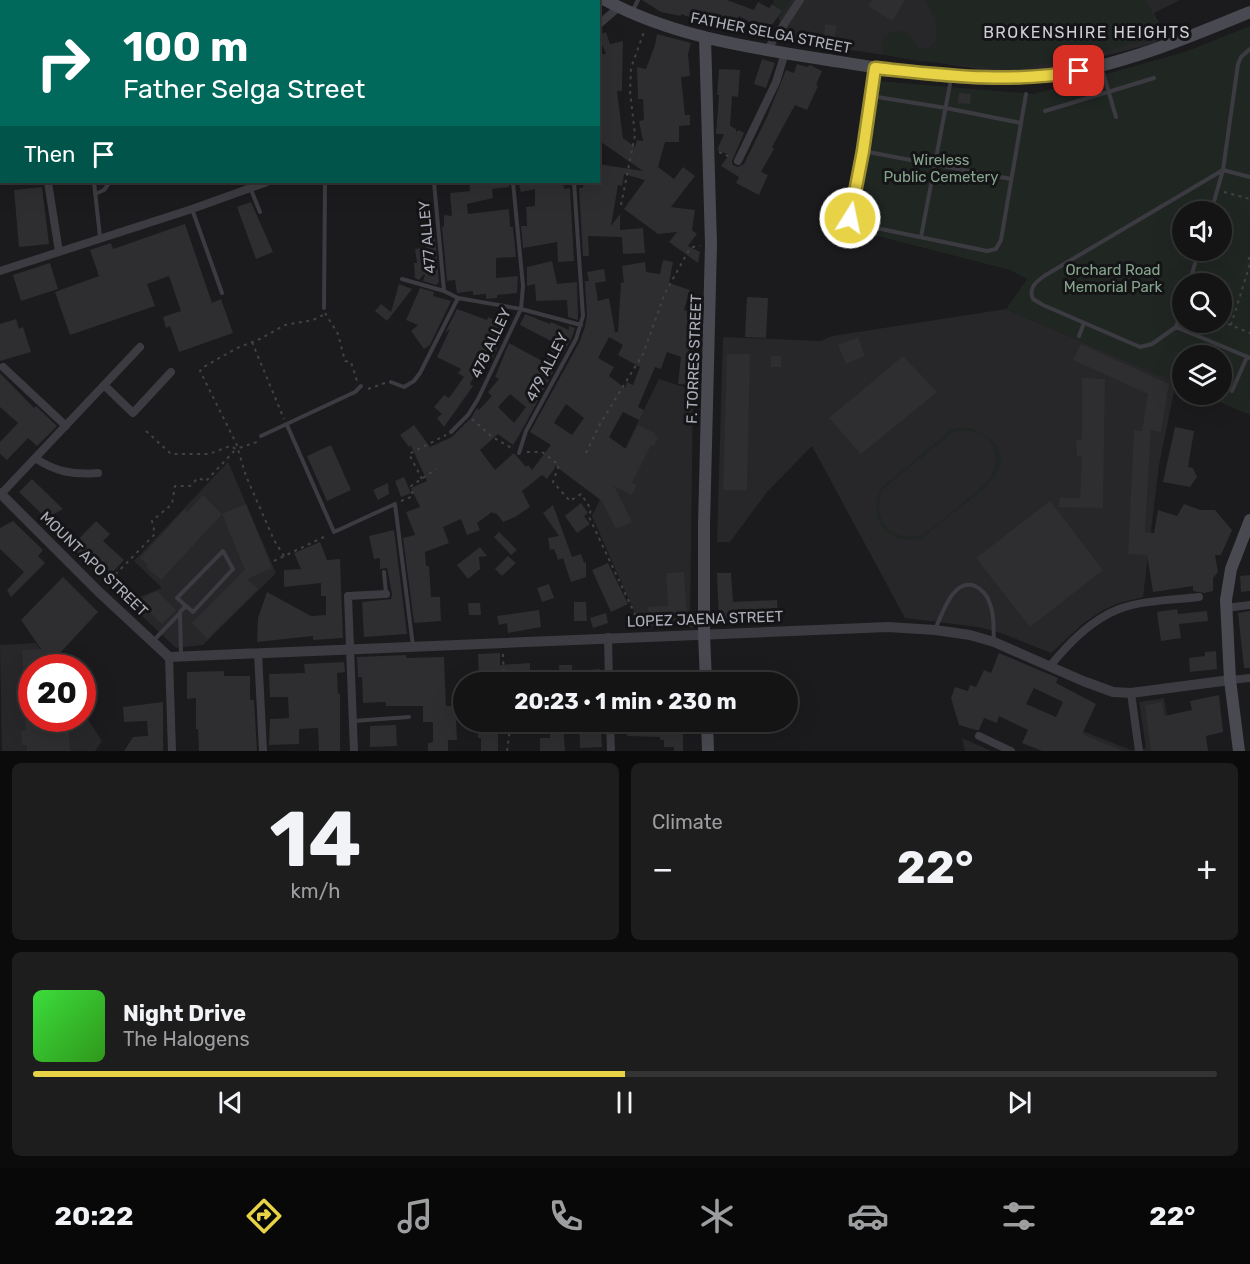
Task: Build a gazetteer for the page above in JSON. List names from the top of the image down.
{
  "streets": {
    "main road": ["FATHER SELGA STREET", "F. TORRES STREET"],
    "street": ["MOUNT APO STREET", "LOPEZ JAENA STREET"],
    "lane": ["477 ALLEY", "478 ALLEY", "479 ALLEY"]
  },
  "crossings": [
    ["FATHER SELGA STREET", "F. TORRES STREET"],
    ["F. TORRES STREET", "LOPEZ JAENA STREET"],
    ["MOUNT APO STREET", "LOPEZ JAENA STREET"]
  ],
  "districts": ["BROKENSHIRE HEIGHTS"],
  "parks": ["Wireless Public Cemetery", "Orchard Road Memorial Park"],
  "page": {
    "turn": ["100 m", "Father Selga Street"],
    "then": "Then",
    "limit": "20",
    "trip": "20:23 · 1 min · 230 m",
    "tile": [
      ["14", "km/h"],
      "Climate"
    ],
    "heat": ["−", "22°", "+"],
    "song": ["Night Drive", "The Halogens"],
    "tabs": ["20:22", "22°"]
  }
}
